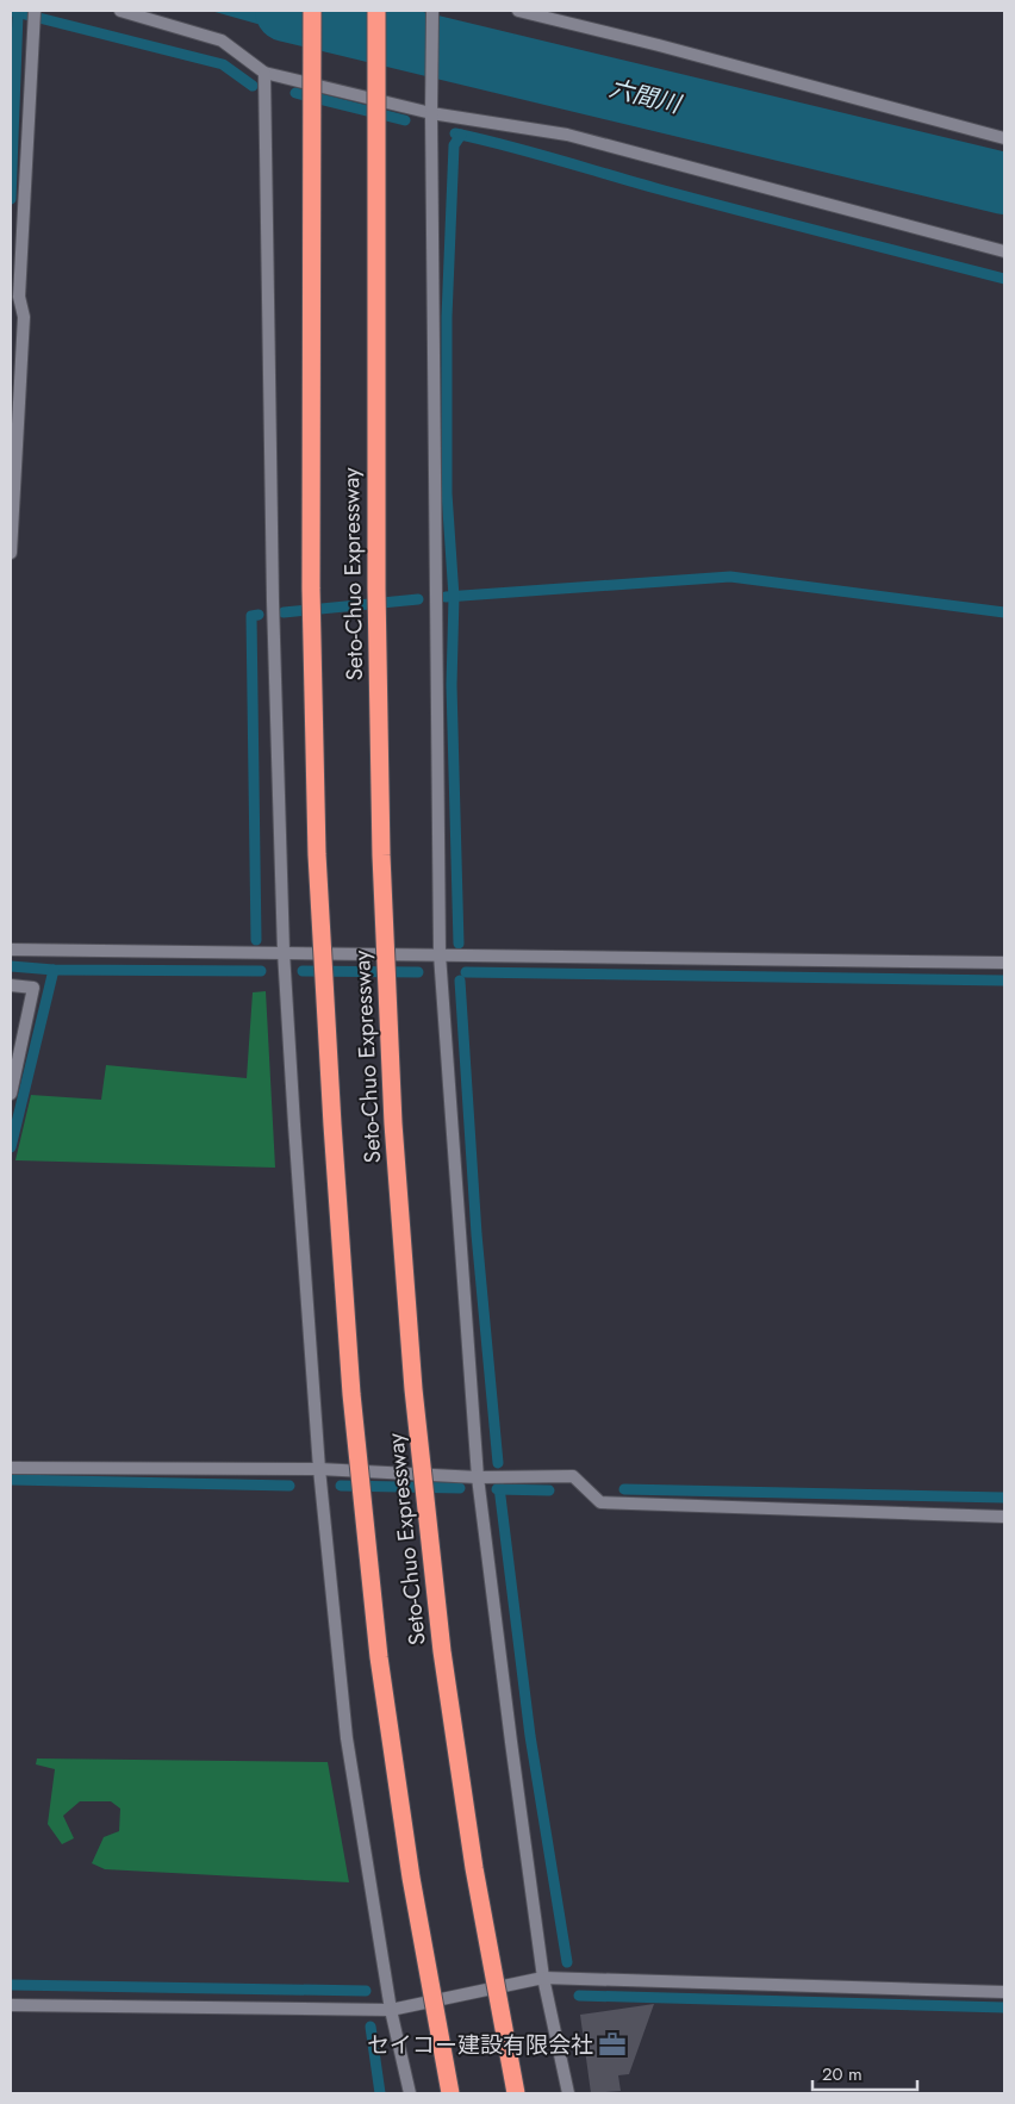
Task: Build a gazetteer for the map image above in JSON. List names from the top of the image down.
{
  "streets": {
    "highway": ["Seto-Chuo Expressway"]
  },
  "water": ["六間川"],
  "places": {
    "office": ["セイコー建設有限会社"]
  },
  "scale_bar": "20 m"
}
